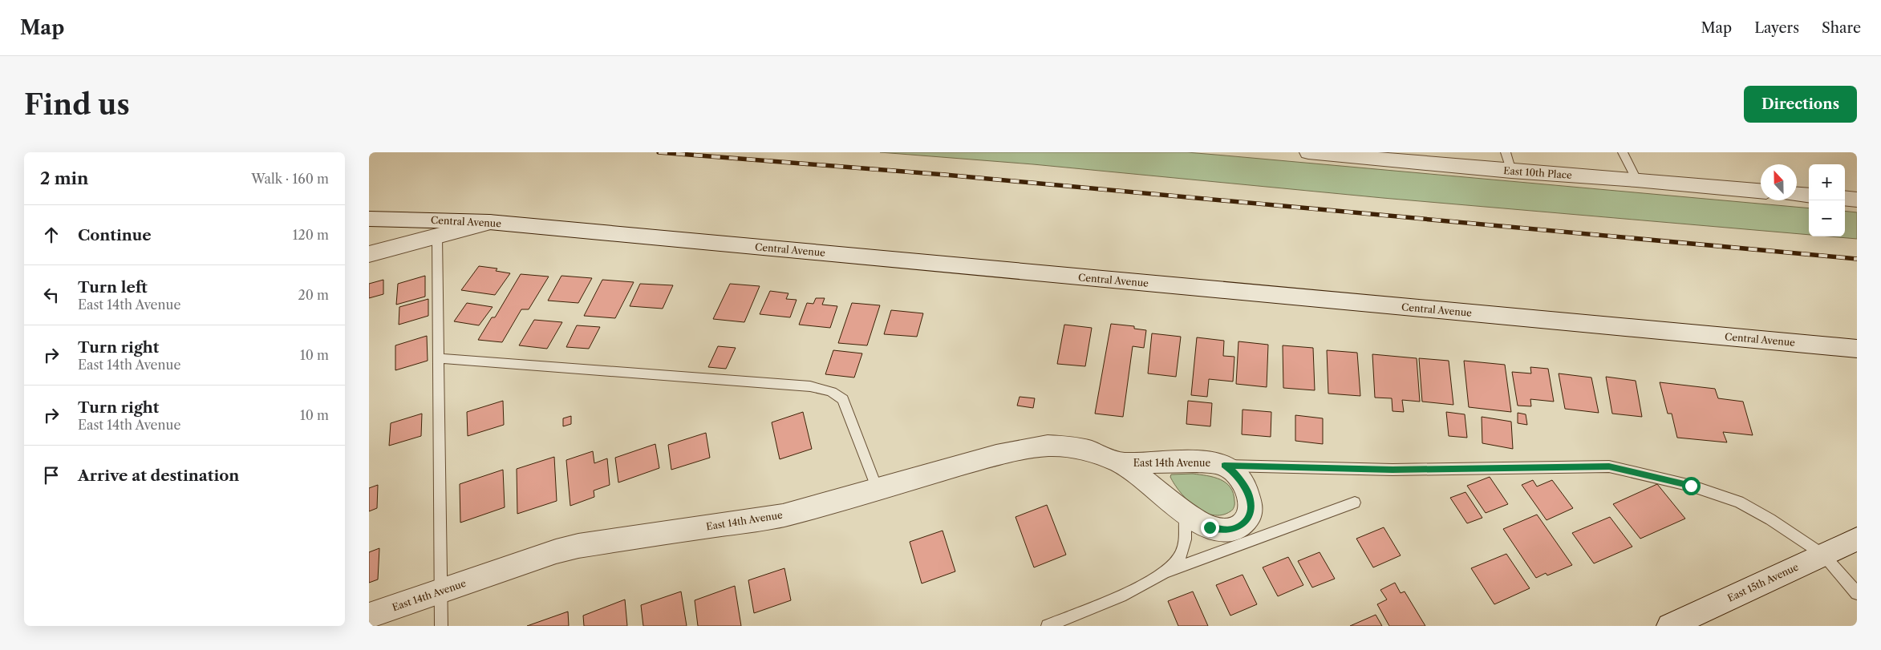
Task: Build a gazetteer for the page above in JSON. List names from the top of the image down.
{
  "streets": {
    "street": [
      "East 10th Place",
      "Central Avenue",
      "East 14th Avenue",
      "East 15th Avenue"
    ]
  },
  "north": "top",
  "page": {
    "header": "Map",
    "nav": ["Map", "Layers", "Share"],
    "buttons": "Directions",
    "title": "Find us",
    "heading": ["2 min", "Walk · 160 m"],
    "map_buttons": ["+", "−"],
    "list": [
      ["Continue", "120 m"],
      ["Turn left", "East 14th Avenue", "20 m"],
      ["Turn right", "East 14th Avenue", "10 m"],
      ["Turn right", "East 14th Avenue", "10 m"],
      "Arrive at destination"
    ]
  }
}
